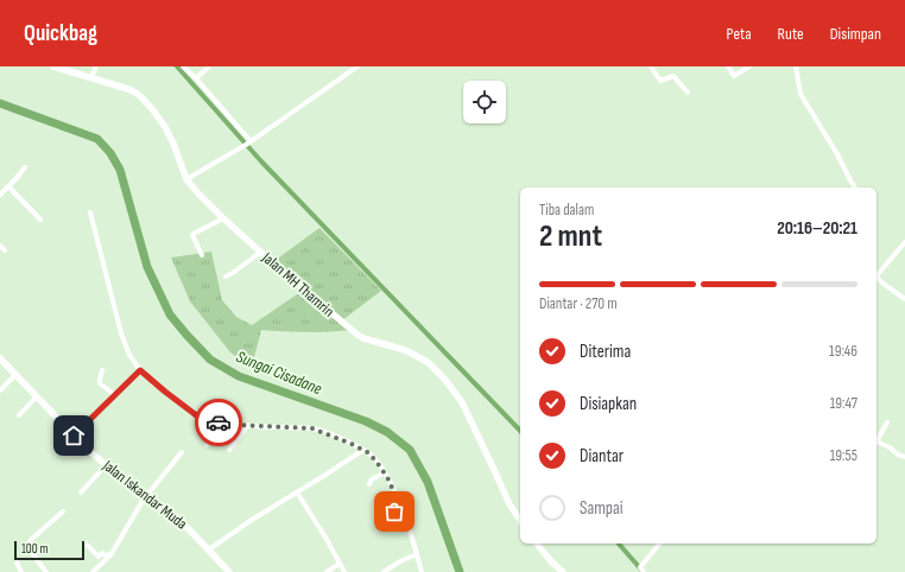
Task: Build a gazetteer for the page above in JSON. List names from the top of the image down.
{
  "streets": {
    "street": ["Jalan MH Thamrin", "Jalan Iskandar Muda"]
  },
  "water": ["Sungai Cisadane"],
  "scale_bar": "100 m",
  "page": {
    "header": "Quickbag",
    "nav": ["Peta", "Rute", "Disimpan"],
    "heading": ["2 mnt", "Tiba dalam", "20:16–20:21"],
    "bar": "Diantar · 270 m",
    "list": [
      ["Diterima", "19:46"],
      ["Disiapkan", "19:47"],
      ["Diantar", "19:55"],
      "Sampai"
    ],
    "scale": "100 m"
  }
}
